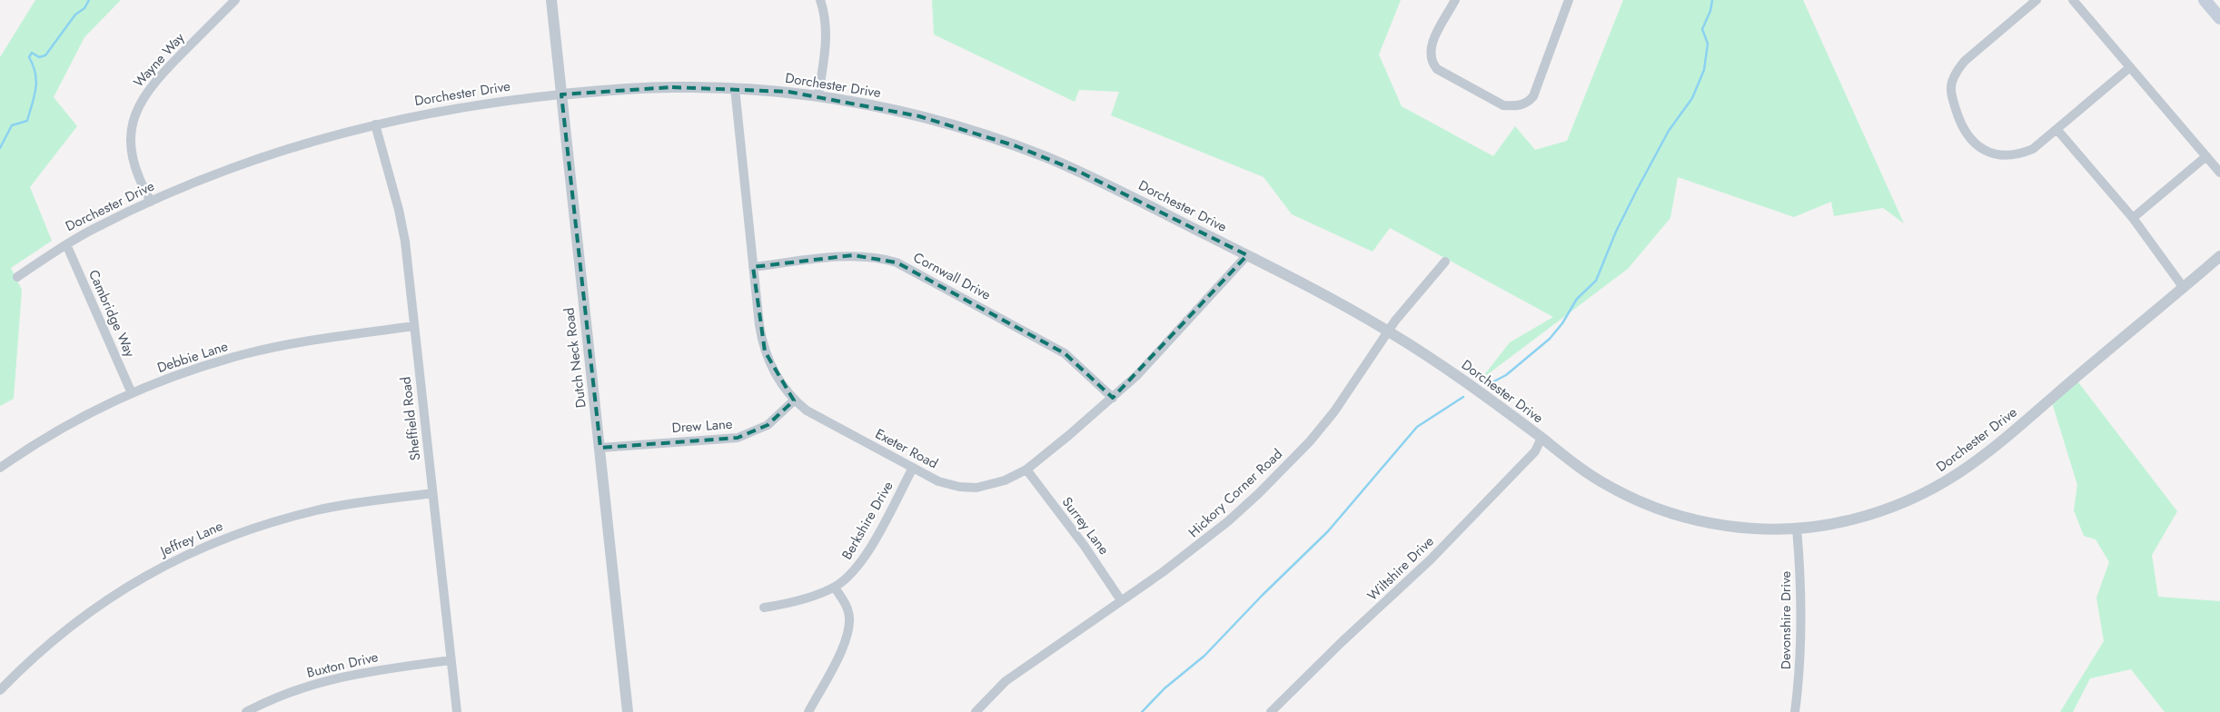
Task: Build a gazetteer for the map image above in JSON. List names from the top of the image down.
{
  "streets": {
    "street": [
      "Wayne Way",
      "Dorchester Drive",
      "Cornwall Drive",
      "Cambridge Way",
      "Debbie Lane",
      "Dutch Neck Road",
      "Sheffield Road",
      "Drew Lane",
      "Exeter Road",
      "Hickory Corner Road",
      "Berkshire Drive",
      "Surrey Lane",
      "Jeffrey Lane",
      "Wiltshire Drive",
      "Devonshire Drive",
      "Buxton Drive"
    ]
  },
  "crossings": [
    ["Wayne Way", "Dorchester Drive"],
    ["Dorchester Drive", "Cambridge Way"],
    ["Dorchester Drive", "Dutch Neck Road"],
    ["Dorchester Drive", "Sheffield Road"],
    ["Dorchester Drive", "Exeter Road"],
    ["Dorchester Drive", "Hickory Corner Road"],
    ["Dorchester Drive", "Wiltshire Drive"],
    ["Dorchester Drive", "Devonshire Drive"],
    ["Cornwall Drive", "Exeter Road"],
    ["Cambridge Way", "Debbie Lane"],
    ["Debbie Lane", "Sheffield Road"],
    ["Dutch Neck Road", "Drew Lane"],
    ["Sheffield Road", "Jeffrey Lane"],
    ["Sheffield Road", "Buxton Drive"],
    ["Drew Lane", "Exeter Road"],
    ["Exeter Road", "Berkshire Drive"],
    ["Exeter Road", "Surrey Lane"],
    ["Hickory Corner Road", "Surrey Lane"]
  ]
}
